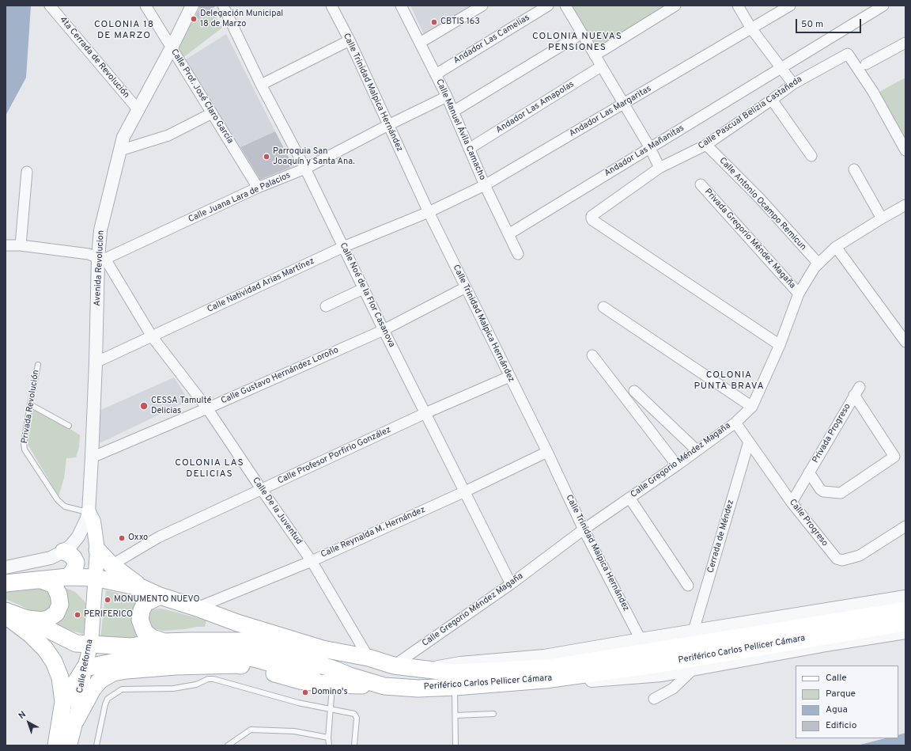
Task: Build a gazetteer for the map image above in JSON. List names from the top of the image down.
{
  "streets": {
    "main road": ["Periférico Carlos Pellicer Cámara", "Calle Reforma"],
    "street": [
      "Andador Las Camelias",
      "4ta Cerrada de Revolución",
      "Calle Trinidad Malpica Hernández",
      "Calle Prof. José Claro García",
      "Andador Las Amapolas",
      "Andador Las Margaritas",
      "Calle Pascual Belizia Castañeda",
      "Calle Manuel Ávila Camacho",
      "Andador Las Mañanitas",
      "Calle Juana Lara de Palacios",
      "Calle Antonio Ocampo Remicun",
      "Privada Gregorio Méndez Magaña",
      "Avenida Revolucion",
      "Calle Natividad Arias Martínez",
      "Calle Noé de la Flor Casanova",
      "Calle Gustavo Hernández Loroño",
      "Privada Progreso",
      "Calle Profesor Porfirio González",
      "Calle Gregorio Méndez Magaña",
      "Calle De la Juventud",
      "Calle Progreso",
      "Calle Reynalda M. Hernández",
      "Cerrada de Méndez"
    ],
    "lane": ["Privada Revolución"]
  },
  "crossings": [
    ["Andador Las Camelias", "Calle Manuel Ávila Camacho"],
    ["4ta Cerrada de Revolución", "Avenida Revolucion"],
    ["Calle Trinidad Malpica Hernández", "Andador Las Margaritas"],
    ["Calle Trinidad Malpica Hernández", "Calle Juana Lara de Palacios"],
    ["Calle Trinidad Malpica Hernández", "Calle Natividad Arias Martínez"],
    ["Calle Trinidad Malpica Hernández", "Calle Gustavo Hernández Loroño"],
    ["Calle Trinidad Malpica Hernández", "Calle Profesor Porfirio González"],
    ["Calle Trinidad Malpica Hernández", "Calle Gregorio Méndez Magaña"],
    ["Calle Trinidad Malpica Hernández", "Calle Reynalda M. Hernández"],
    ["Calle Prof. José Claro García", "Calle Juana Lara de Palacios"],
    ["Calle Prof. José Claro García", "Avenida Revolucion"],
    ["Andador Las Amapolas", "Calle Manuel Ávila Camacho"],
    ["Andador Las Margaritas", "Calle Manuel Ávila Camacho"],
    ["Andador Las Margaritas", "Calle Natividad Arias Martínez"],
    ["Calle Pascual Belizia Castañeda", "Calle Antonio Ocampo Remicun"],
    ["Calle Pascual Belizia Castañeda", "Calle Gregorio Méndez Magaña"],
    ["Calle Manuel Ávila Camacho", "Andador Las Mañanitas"],
    ["Calle Manuel Ávila Camacho", "Calle Juana Lara de Palacios"],
    ["Calle Juana Lara de Palacios", "Avenida Revolucion"],
    ["Calle Juana Lara de Palacios", "Calle Noé de la Flor Casanova"],
    ["Calle Juana Lara de Palacios", "Calle De la Juventud"],
    ["Calle Antonio Ocampo Remicun", "Calle Gregorio Méndez Magaña"],
    ["Privada Gregorio Méndez Magaña", "Calle Gregorio Méndez Magaña"],
    ["Avenida Revolucion", "Calle Natividad Arias Martínez"],
    ["Avenida Revolucion", "Calle Gustavo Hernández Loroño"],
    ["Avenida Revolucion", "Privada Revolución"],
    ["Avenida Revolucion", "Calle De la Juventud"],
    ["Avenida Revolucion", "Calle Reforma"],
    ["Calle Natividad Arias Martínez", "Calle Noé de la Flor Casanova"],
    ["Calle Natividad Arias Martínez", "Calle De la Juventud"],
    ["Calle Noé de la Flor Casanova", "Calle Gustavo Hernández Loroño"],
    ["Calle Noé de la Flor Casanova", "Calle Profesor Porfirio González"],
    ["Calle Noé de la Flor Casanova", "Calle Gregorio Méndez Magaña"],
    ["Calle Noé de la Flor Casanova", "Calle Reynalda M. Hernández"],
    ["Calle Gustavo Hernández Loroño", "Calle De la Juventud"],
    ["Privada Revolución", "Calle Reforma"],
    ["Privada Progreso", "Calle Progreso"],
    ["Calle Profesor Porfirio González", "Calle De la Juventud"],
    ["Calle Gregorio Méndez Magaña", "Calle Progreso"],
    ["Calle Gregorio Méndez Magaña", "Periférico Carlos Pellicer Cámara"],
    ["Calle De la Juventud", "Calle Reynalda M. Hernández"],
    ["Calle De la Juventud", "Periférico Carlos Pellicer Cámara"],
    ["Calle Progreso", "Cerrada de Méndez"],
    ["Calle Reynalda M. Hernández", "Periférico Carlos Pellicer Cámara"],
    ["Periférico Carlos Pellicer Cámara", "Calle Reforma"]
  ],
  "districts": [
    "COLONIA 18 DE MARZO",
    "COLONIA NUEVAS PENSIONES",
    "COLONIA PUNTA BRAVA",
    "COLONIA LAS DELICIAS"
  ],
  "places": [
    "Delegación Municipal 18 de Marzo",
    "CBTIS 163",
    "Parroquia San Joaquín y Santa Ana.",
    "CESSA Tamulté Delicias",
    "Oxxo",
    "MONUMENTO NUEVO",
    "PERIFERICO",
    "Domino's"
  ],
  "legend": [
    "Calle",
    "Parque",
    "Agua",
    "Edificio"
  ],
  "scale_bar": "50 m",
  "north": "top left"
}
